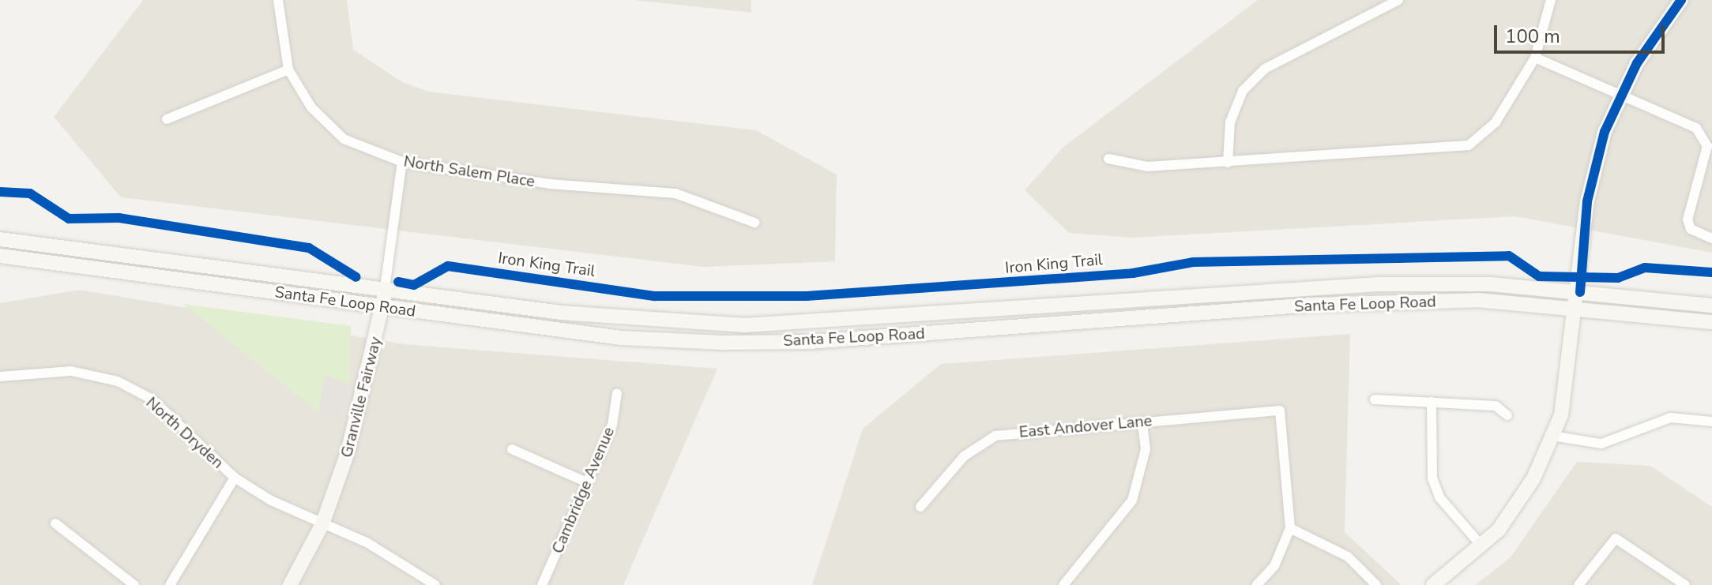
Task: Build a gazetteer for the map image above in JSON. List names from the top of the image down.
{
  "streets": {
    "main road": ["Santa Fe Loop Road", "Granville Fairway"],
    "street": [
      "North Salem Place",
      "East Andover Lane",
      "North Dryden",
      "Cambridge Avenue"
    ],
    "cycle path": ["Iron King Trail"]
  },
  "crossings": [
    ["North Salem Place", "Granville Fairway"],
    ["Santa Fe Loop Road", "Granville Fairway"],
    ["Granville Fairway", "North Dryden"]
  ],
  "scale_bar": "100 m"
}
